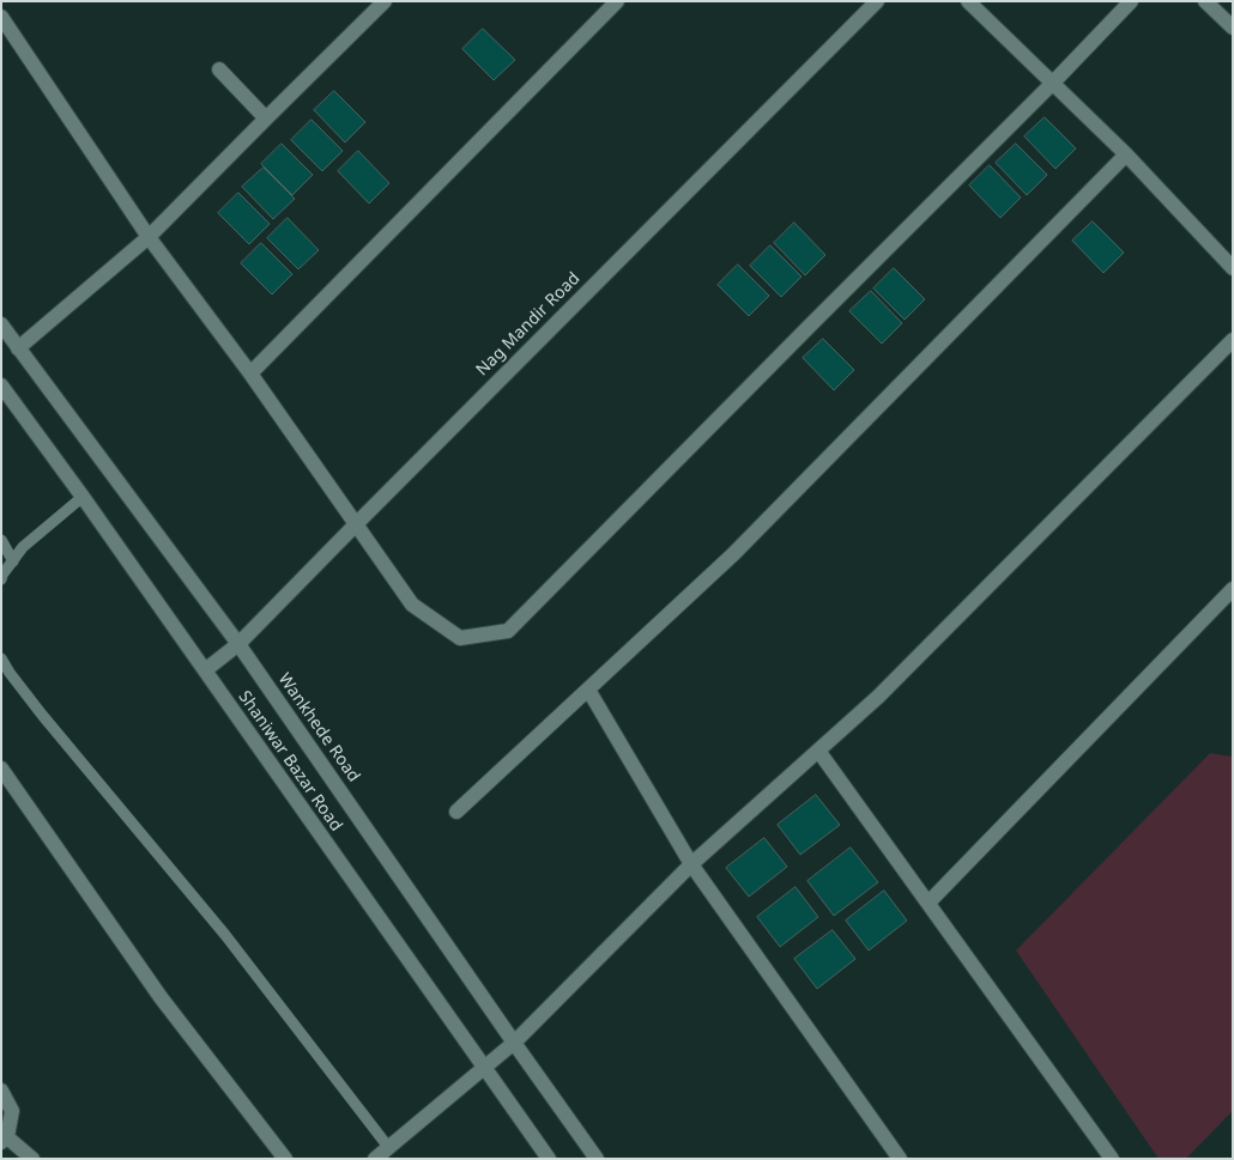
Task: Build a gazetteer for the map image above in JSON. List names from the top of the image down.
{
  "streets": {
    "street": ["Nag Mandir Road", "Wankhede Road", "Shaniwar Bazar Road"]
  },
  "crossings": [
    ["Nag Mandir Road", "Wankhede Road"],
    ["Nag Mandir Road", "Shaniwar Bazar Road"]
  ]
}
